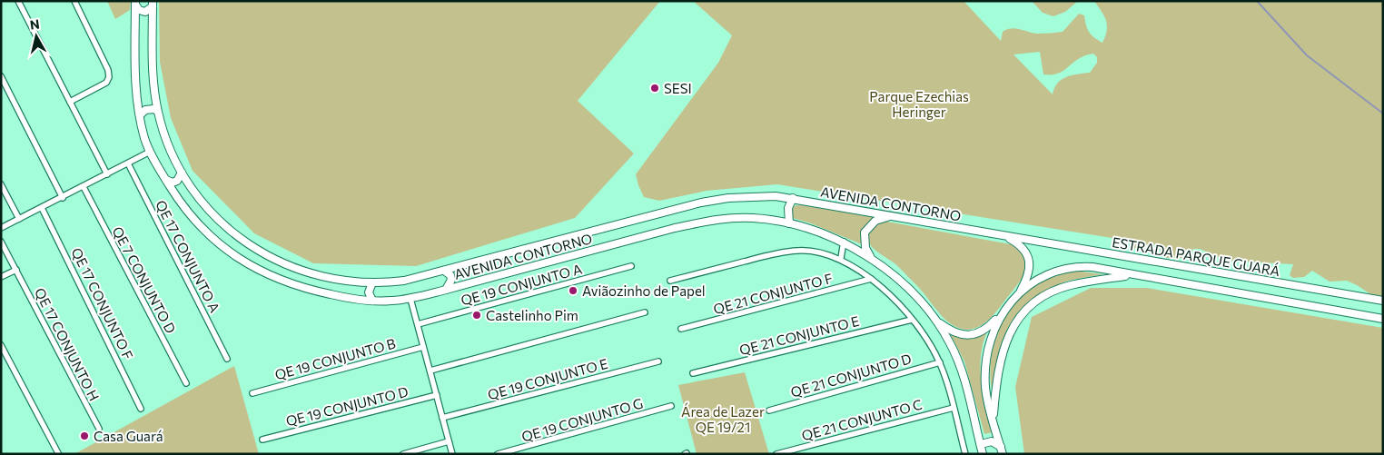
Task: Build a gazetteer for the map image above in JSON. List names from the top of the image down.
{
  "streets": {
    "main road": ["AVENIDA CONTORNO", "ESTRADA PARQUE GUARÁ"],
    "street": [
      "QE 17 CONJUNTO A",
      "QE 7 CONJUNTO D",
      "QE 19 CONJUNTO A",
      "QE 21 CONJUNTO F",
      "QE 17 CONJUNTO F",
      "QE 21 CONJUNTO E",
      "QE 17 CONJUNTO H",
      "QE 19 CONJUNTO B",
      "QE 21 CONJUNTO D",
      "QE 19 CONJUNTO E",
      "QE 19 CONJUNTO D",
      "QE 19 CONJUNTO G",
      "QE 21 CONJUNTO C"
    ]
  },
  "crossings": [
    ["AVENIDA CONTORNO", "ESTRADA PARQUE GUARÁ"],
    ["QE 21 CONJUNTO F", "QE 21 CONJUNTO E"],
    ["QE 21 CONJUNTO F", "QE 21 CONJUNTO D"],
    ["QE 21 CONJUNTO F", "QE 21 CONJUNTO C"]
  ],
  "parks": ["Parque Ezechias Heringer", "Área de Lazer QE 19/21"],
  "places": [
    "SESI",
    "Aviãozinho de Papel",
    "Castelinho Pim",
    "Casa Guará"
  ],
  "north": "top"
}
